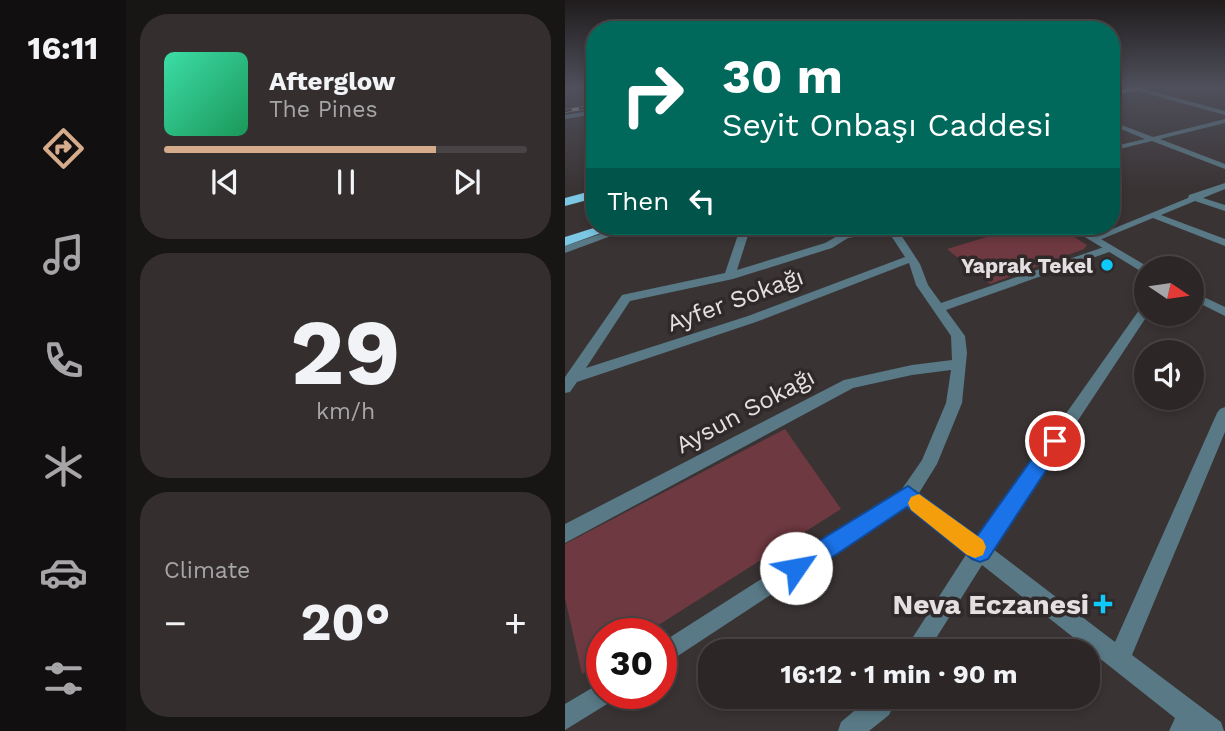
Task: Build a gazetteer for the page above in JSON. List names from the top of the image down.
{
  "streets": {
    "street": ["Ayfer Sokağı", "Aysun Sokağı"]
  },
  "places": {
    "other": ["Yaprak Tekel"],
    "health": ["Neva Eczanesi"]
  },
  "north": "right",
  "page": {
    "tabs": "16:11",
    "turn": ["30 m", "Seyit Onbaşı Caddesi"],
    "song": ["Afterglow", "The Pines"],
    "then": "Then",
    "tile": [
      ["29", "km/h"],
      "Climate"
    ],
    "heat": ["−", "20°", "+"],
    "limit": "30",
    "trip": "16:12 · 1 min · 90 m"
  }
}
